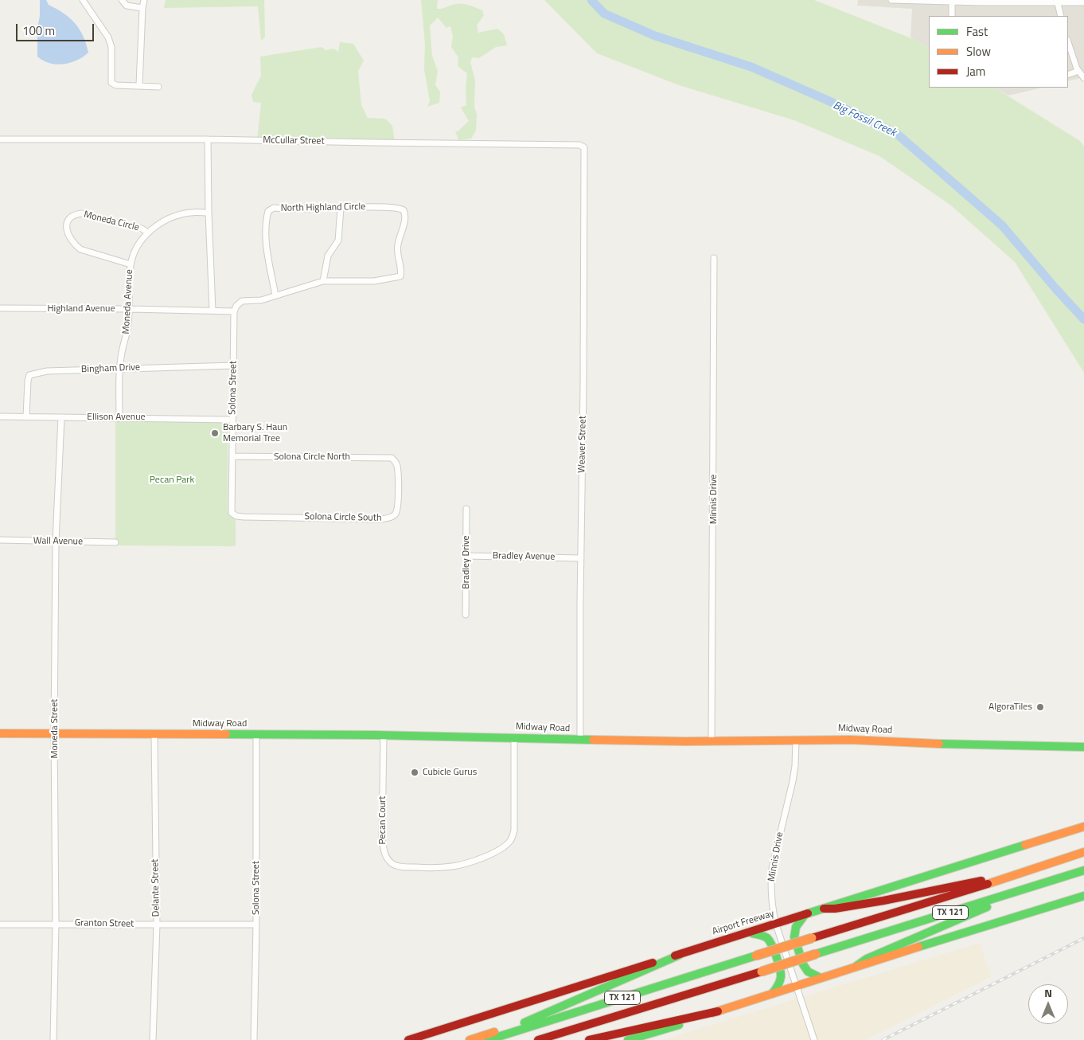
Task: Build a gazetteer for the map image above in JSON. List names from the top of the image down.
{
  "streets": {
    "main road": ["Midway Road", "TX 121", "Airport Freeway"],
    "street": [
      "McCullar Street",
      "North Highland Circle",
      "Moneda Circle",
      "Moneda Avenue",
      "Highland Avenue",
      "Bingham Drive",
      "Solona Street",
      "Ellison Avenue",
      "Weaver Street",
      "Solona Circle North",
      "Minnis Drive",
      "Solona Circle South",
      "Wall Avenue",
      "Bradley Avenue",
      "Bradley Drive",
      "Moneda Street",
      "Pecan Court",
      "Delante Street",
      "Granton Street"
    ]
  },
  "crossings": [
    ["McCullar Street", "Weaver Street"],
    ["Moneda Circle", "Moneda Avenue"],
    ["Moneda Avenue", "Highland Avenue"],
    ["Moneda Avenue", "Bingham Drive"],
    ["Moneda Avenue", "Ellison Avenue"],
    ["Highland Avenue", "Solona Street"],
    ["Bingham Drive", "Solona Street"],
    ["Bingham Drive", "Ellison Avenue"],
    ["Solona Street", "Ellison Avenue"],
    ["Solona Street", "Solona Circle North"],
    ["Solona Street", "Solona Circle South"],
    ["Solona Street", "Midway Road"],
    ["Solona Street", "Granton Street"],
    ["Ellison Avenue", "Moneda Street"],
    ["Weaver Street", "Bradley Avenue"],
    ["Weaver Street", "Midway Road"],
    ["Solona Circle North", "Solona Circle South"],
    ["Minnis Drive", "Midway Road"],
    ["Minnis Drive", "Airport Freeway"],
    ["Wall Avenue", "Moneda Street"],
    ["Bradley Avenue", "Bradley Drive"],
    ["Midway Road", "Moneda Street"],
    ["Midway Road", "Pecan Court"],
    ["Midway Road", "Delante Street"],
    ["Moneda Street", "Granton Street"],
    ["Delante Street", "Granton Street"]
  ],
  "water": ["Big Fossil Creek"],
  "parks": ["Pecan Park"],
  "places": ["Barbary S. Haun Memorial Tree", "AlgoraTiles", "Cubicle Gurus"],
  "legend": ["Fast", "Slow", "Jam"],
  "scale_bar": "100 m",
  "north": "top"
}
